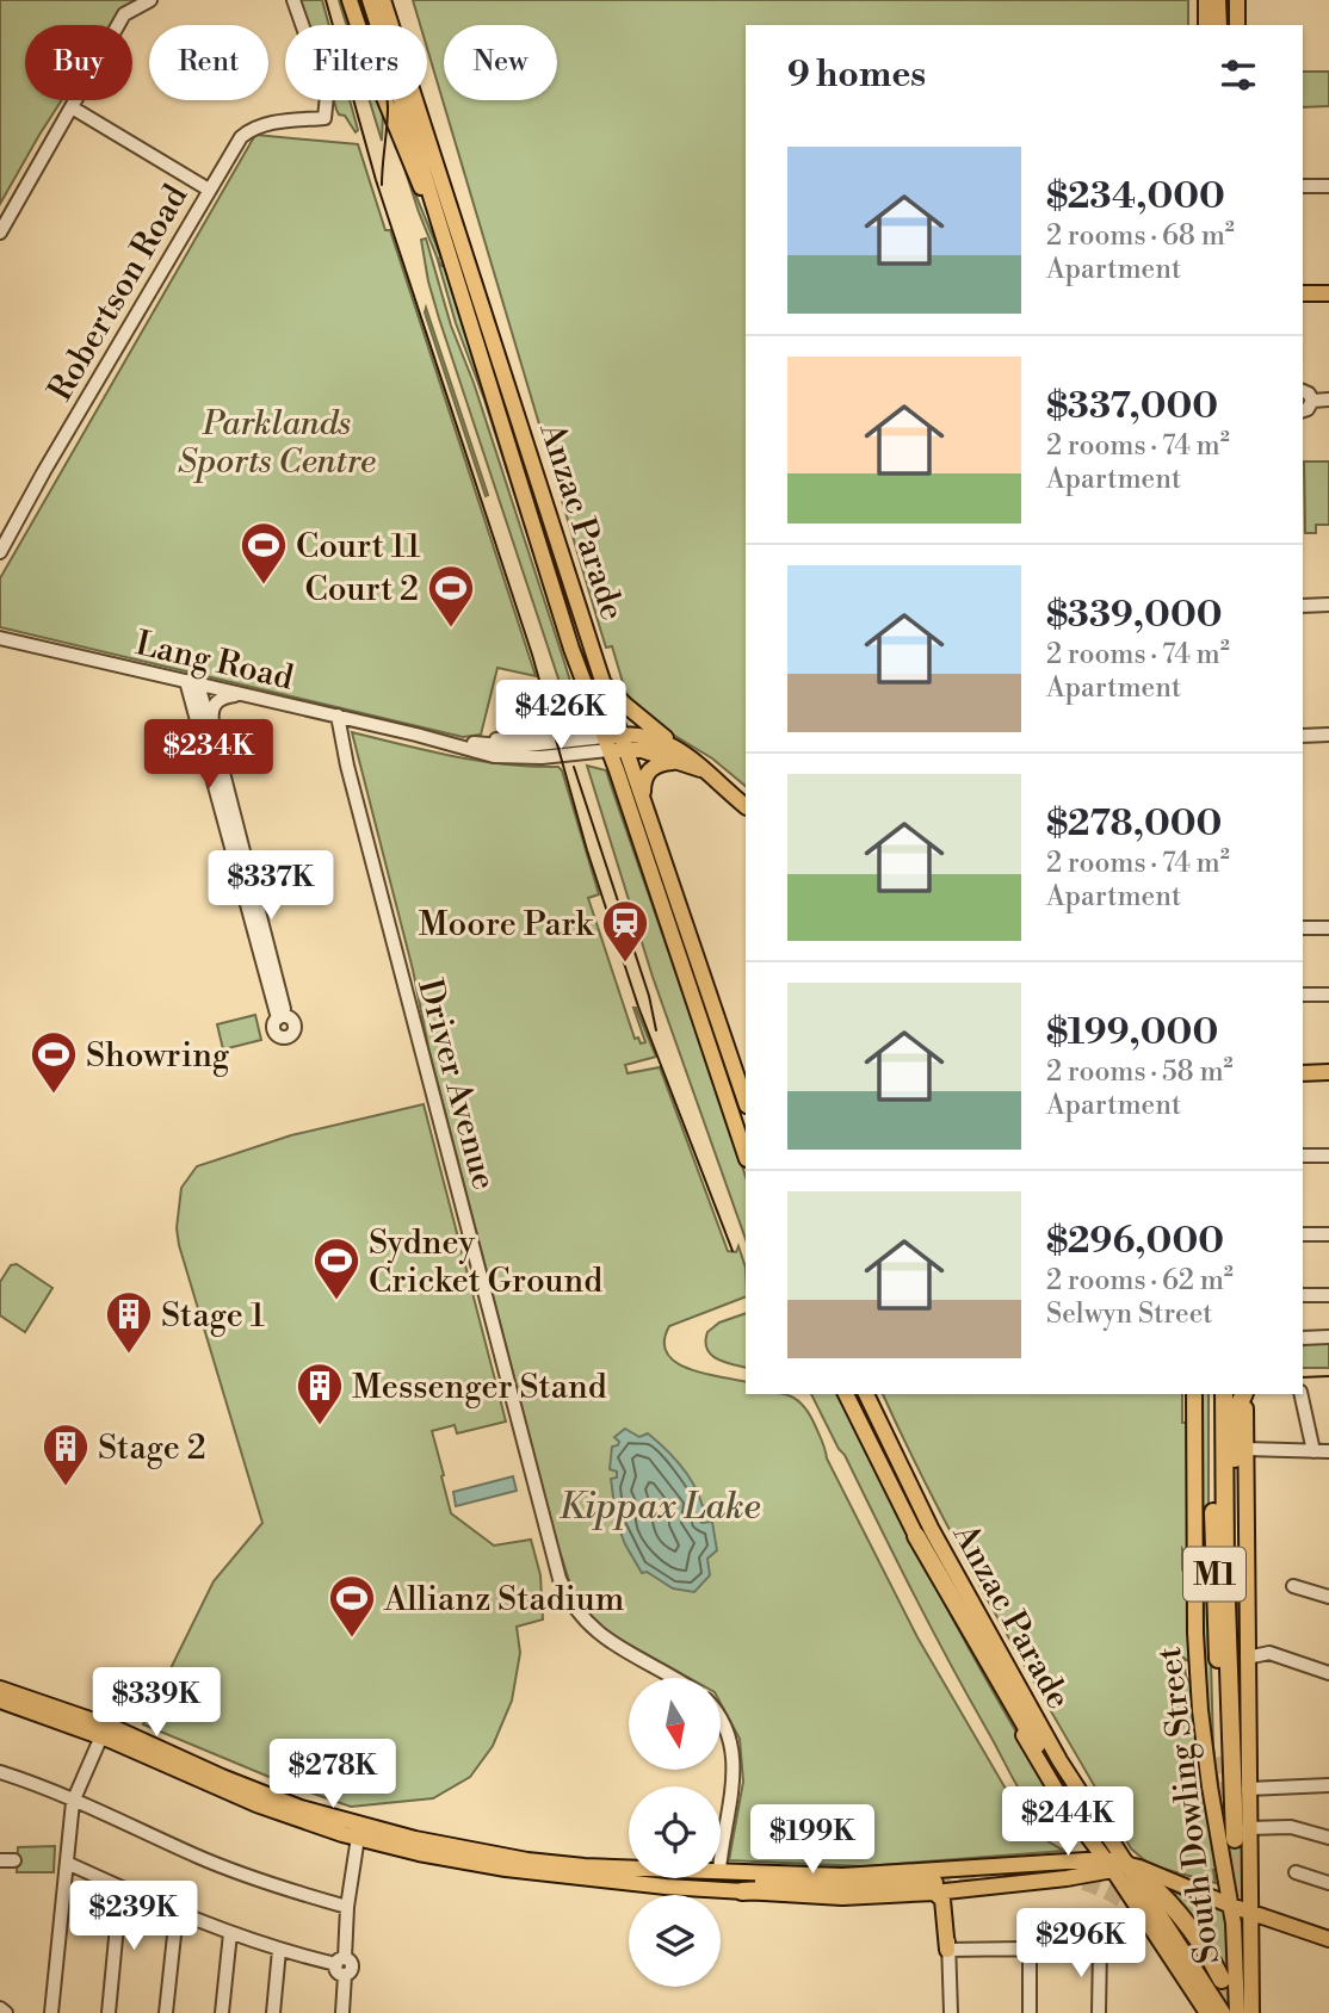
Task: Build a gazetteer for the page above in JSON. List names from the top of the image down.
{
  "streets": {
    "highway": ["M1"],
    "main road": ["Anzac Parade", "South Dowling Street"],
    "street": ["Robertson Road", "Lang Road", "Driver Avenue"]
  },
  "crossings": [
    ["Anzac Parade", "Lang Road"],
    ["Lang Road", "Driver Avenue"],
    ["M1", "South Dowling Street"]
  ],
  "water": ["Kippax Lake"],
  "parks": ["Parklands Sports Centre"],
  "places": {
    "sports": [
      "Court 11",
      "Court 2",
      "Showring",
      "Sydney Cricket Ground",
      "Allianz Stadium"
    ],
    "station": ["Moore Park"],
    "building": ["Stage 1", "Messenger Stand", "Stage 2"]
  },
  "north": "bottom",
  "page": {
    "chip": [
      "Buy",
      "Rent",
      "Filters",
      "New"
    ],
    "heading": "9 homes",
    "list": [
      {
        "name": "$234,000",
        "note": "2 rooms · 68 m² · Apartment"
      },
      {
        "name": "$337,000",
        "note": "2 rooms · 74 m² · Apartment"
      },
      {
        "name": "$339,000",
        "note": "2 rooms · 74 m² · Apartment"
      },
      {
        "name": "$278,000",
        "note": "2 rooms · 74 m² · Apartment"
      },
      {
        "name": "$199,000",
        "note": "2 rooms · 58 m² · Apartment"
      },
      {
        "name": "$296,000",
        "note": "2 rooms · 62 m² · Selwyn Street"
      }
    ],
    "price": [
      "$426K",
      "$234K",
      "$337K",
      "$339K",
      "$278K",
      "$244K",
      "$199K",
      "$239K",
      "$296K"
    ]
  }
}
